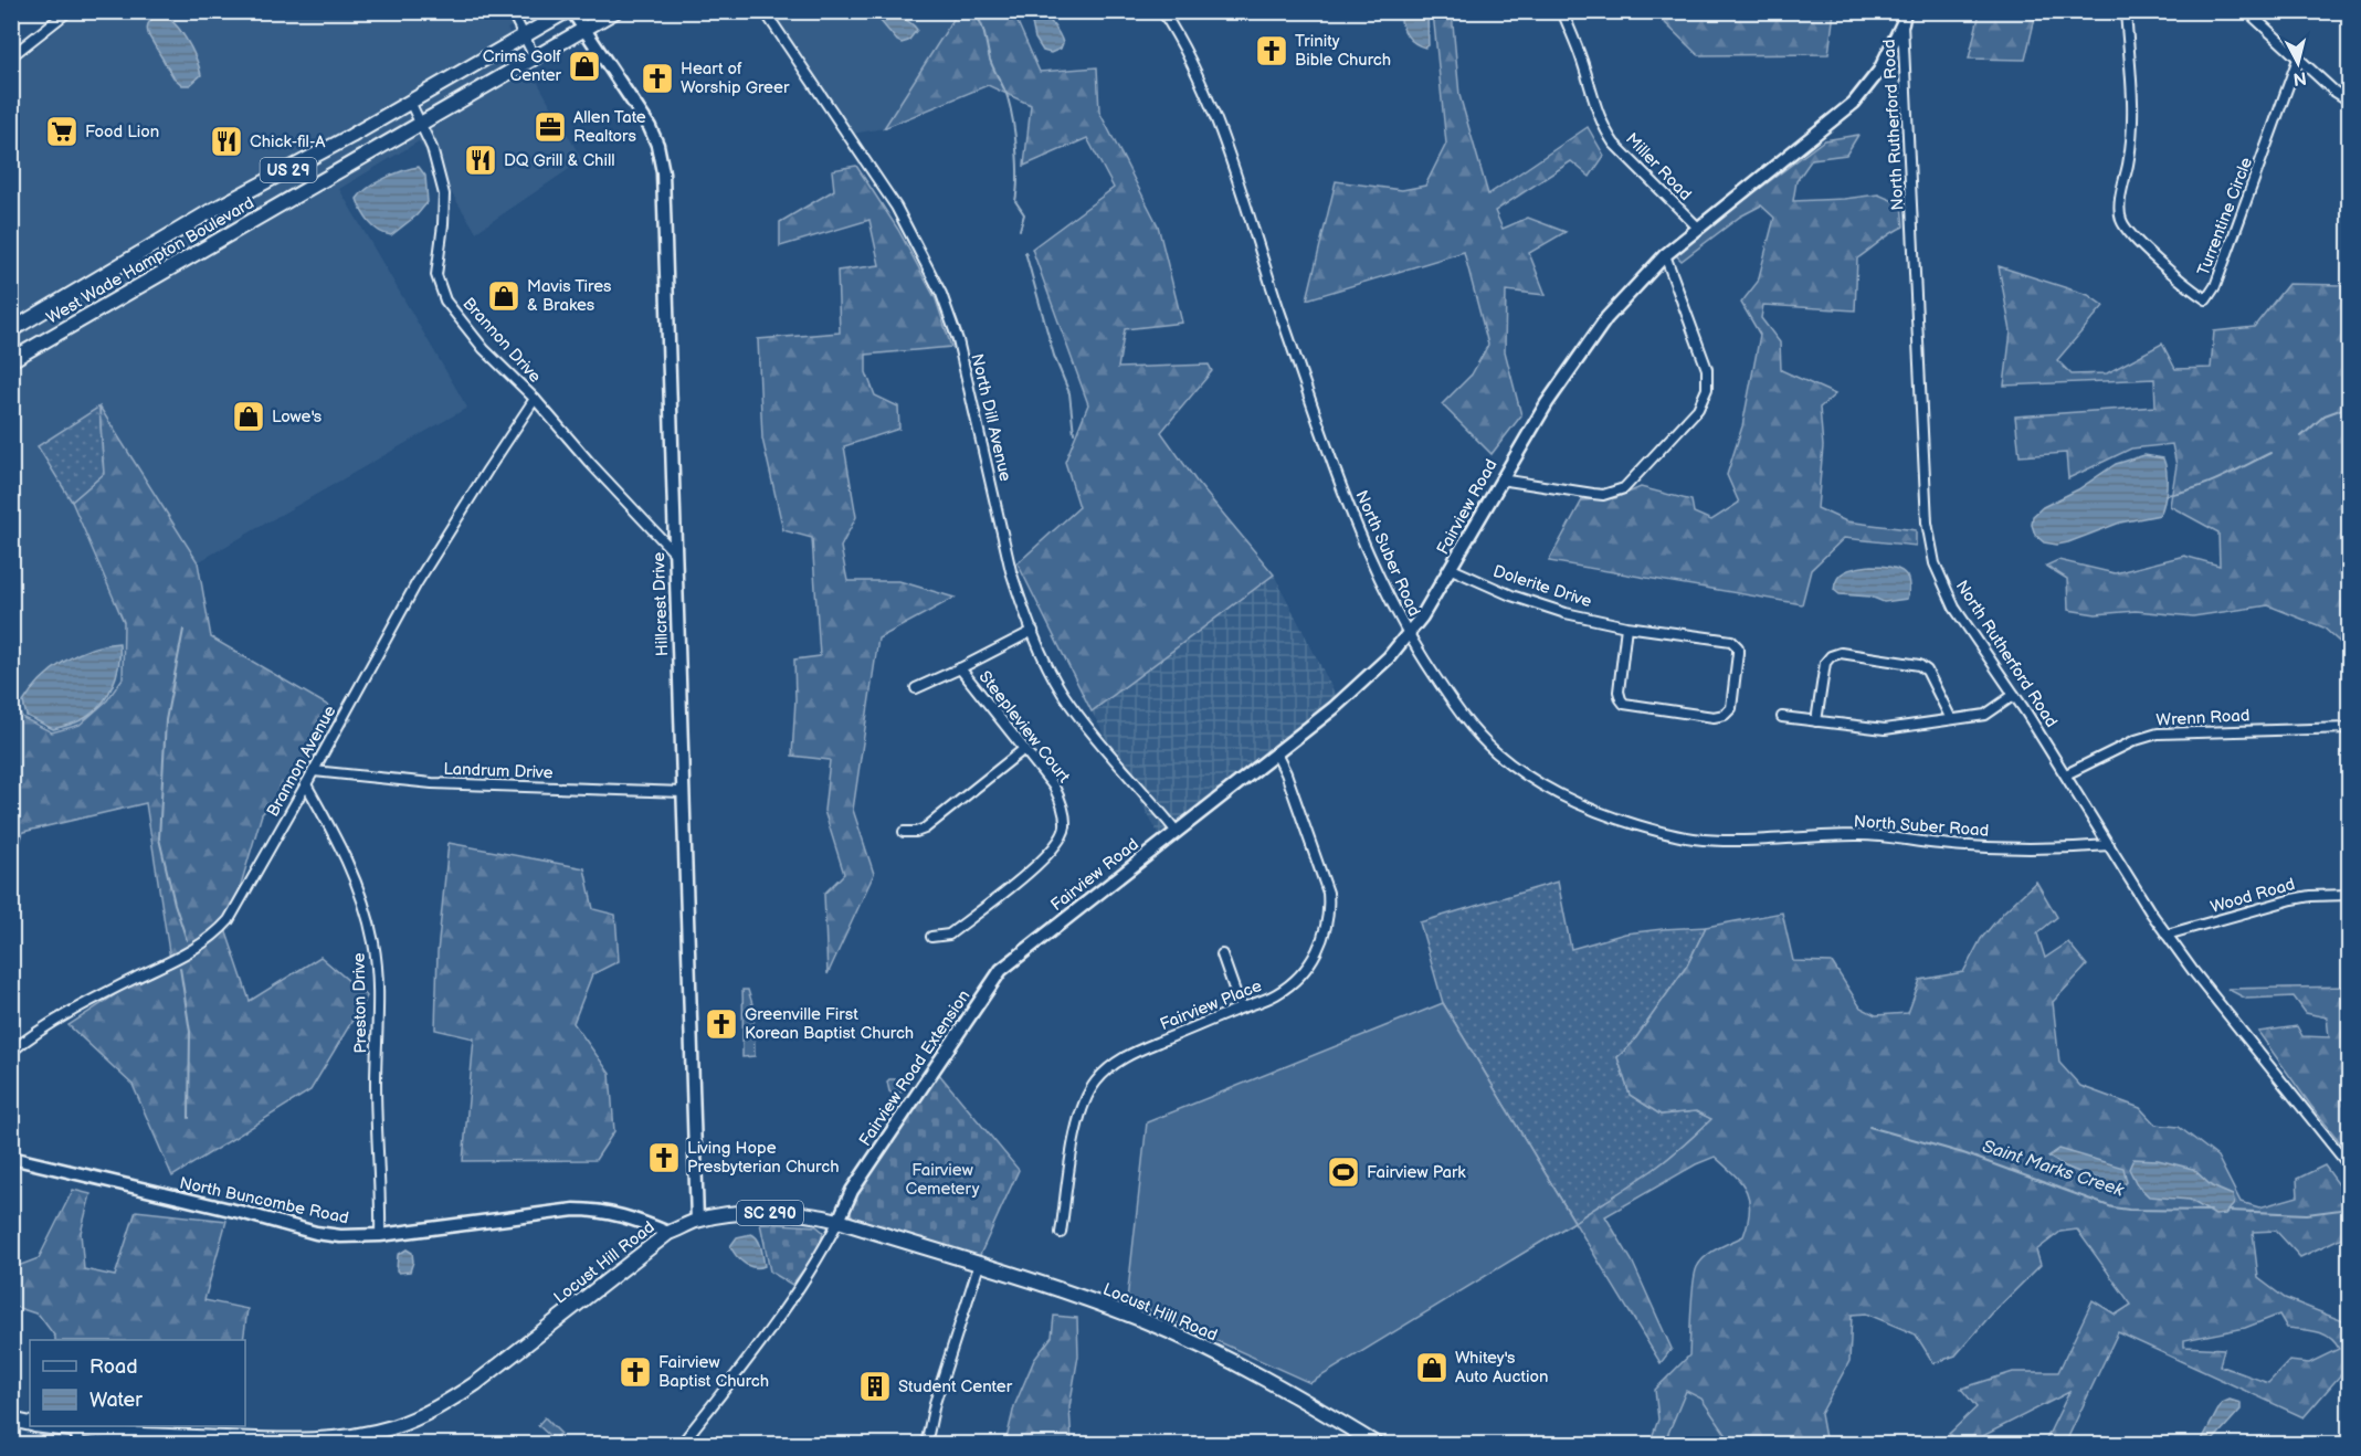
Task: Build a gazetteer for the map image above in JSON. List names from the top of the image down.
{
  "streets": {
    "main road": [
      "US 29",
      "West Wade Hampton Boulevard",
      "SC 290",
      "Locust Hill Road"
    ],
    "street": [
      "North Rutherford Road",
      "Miller Road",
      "Turrentine Circle",
      "Brannon Drive",
      "North Dill Avenue",
      "Fairview Road",
      "North Suber Road",
      "Dolerite Drive",
      "Hillcrest Drive",
      "Wrenn Road",
      "Steepleview Court",
      "Brannon Avenue",
      "Landrum Drive",
      "Wood Road",
      "Preston Drive",
      "Fairview Place",
      "Fairview Road Extension",
      "North Buncombe Road"
    ]
  },
  "crossings": [
    ["North Rutherford Road", "Fairview Road"],
    ["North Rutherford Road", "North Suber Road"],
    ["North Rutherford Road", "Wrenn Road"],
    ["North Rutherford Road", "Wood Road"],
    ["Miller Road", "Fairview Road"],
    ["West Wade Hampton Boulevard", "Brannon Drive"],
    ["West Wade Hampton Boulevard", "Hillcrest Drive"],
    ["Brannon Drive", "Hillcrest Drive"],
    ["Brannon Drive", "Brannon Avenue"],
    ["North Dill Avenue", "Fairview Road"],
    ["Fairview Road", "North Suber Road"],
    ["Fairview Road", "Dolerite Drive"],
    ["Fairview Road", "Fairview Place"],
    ["Fairview Road", "Fairview Road Extension"],
    ["Hillcrest Drive", "Landrum Drive"],
    ["Hillcrest Drive", "Locust Hill Road"],
    ["Brannon Avenue", "Landrum Drive"],
    ["Brannon Avenue", "Preston Drive"],
    ["Preston Drive", "North Buncombe Road"],
    ["Fairview Road Extension", "Locust Hill Road"],
    ["North Buncombe Road", "Locust Hill Road"]
  ],
  "water": ["Saint Marks Creek"],
  "parks": ["Fairview Cemetery"],
  "places": {
    "church": [
      "Trinity Bible Church",
      "Heart of Worship Greer",
      "Greenville First Korean Baptist Church",
      "Living Hope Presbyterian Church",
      "Fairview Baptist Church"
    ],
    "shop": [
      "Crims Golf Center",
      "Mavis Tires & Brakes",
      "Lowe's",
      "Whitey's Auto Auction"
    ],
    "office": ["Allen Tate Realtors"],
    "supermarket": ["Food Lion"],
    "restaurant": ["Chick-fil-A", "DQ Grill & Chill"],
    "sports": ["Fairview Park"],
    "building": ["Student Center"]
  },
  "legend": ["Road", "Water"],
  "north": "bottom"
}
